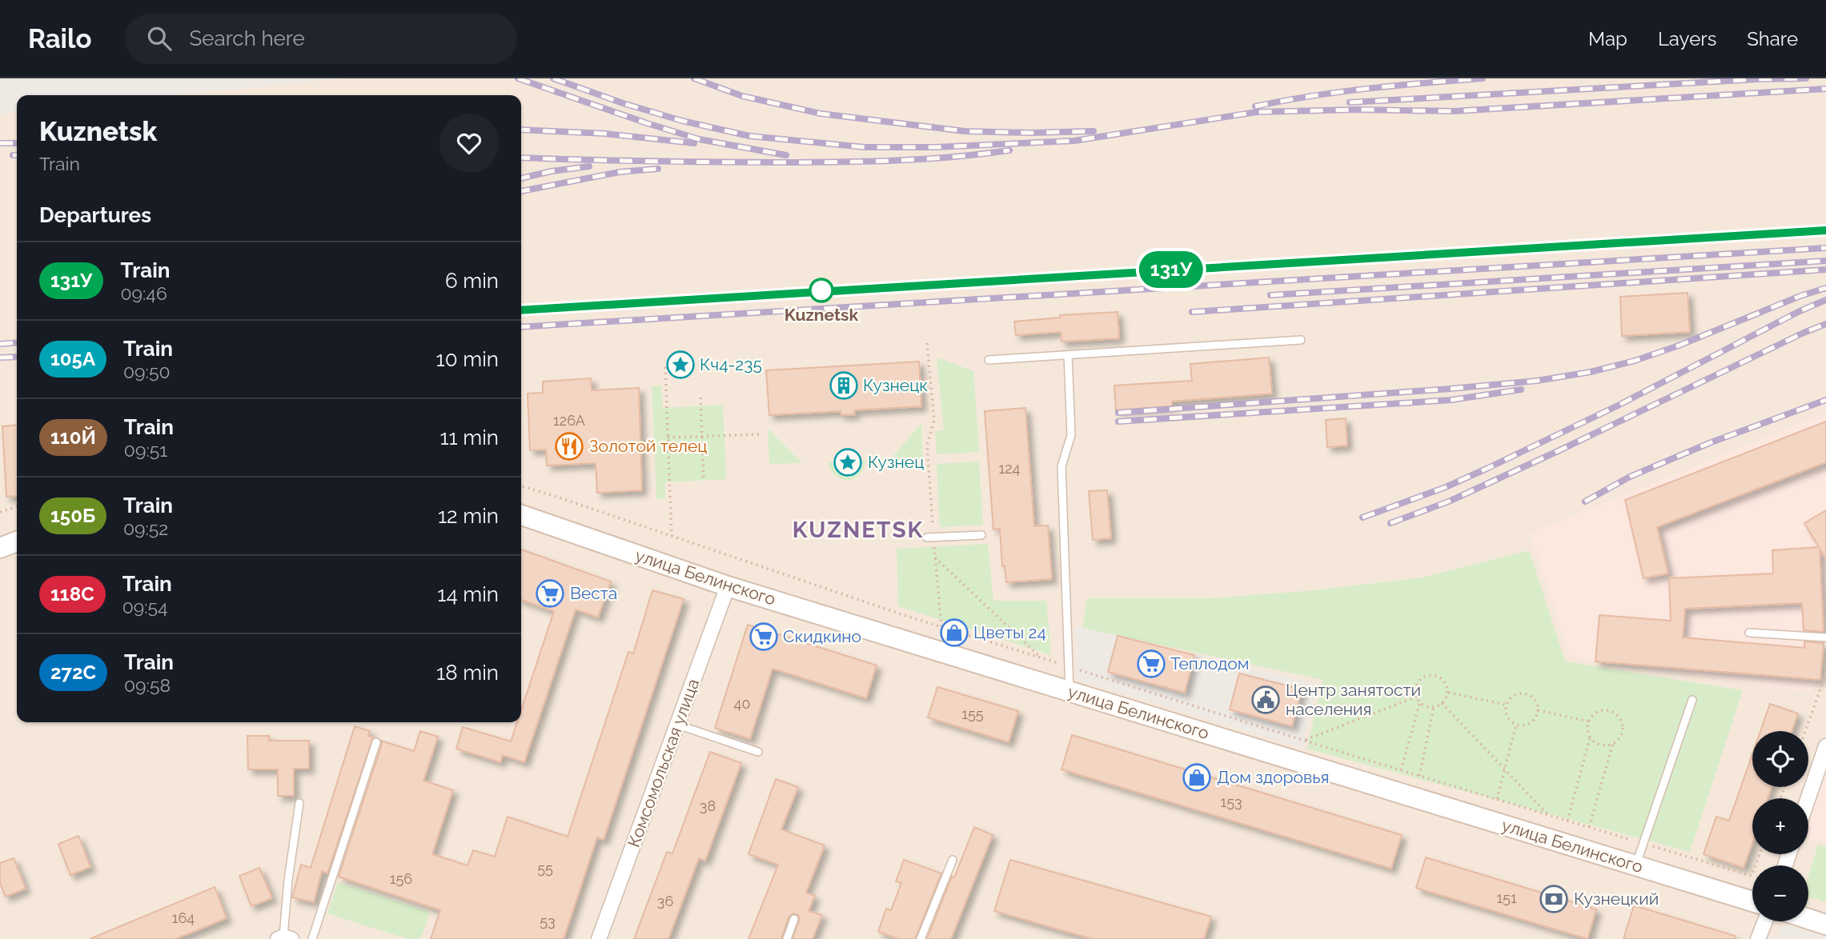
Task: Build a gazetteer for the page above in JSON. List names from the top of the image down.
{
  "streets": {
    "street": ["улица Белинского", "Комсомольская улица"]
  },
  "crossings": [
    ["улица Белинского", "Комсомольская улица"]
  ],
  "districts": ["KUZNETSK"],
  "places": {
    "other": ["Kuznetsk"],
    "place": ["Кч4-235", "Кузнец"],
    "building": ["Кузнецк"],
    "restaurant": ["Золотой телец"],
    "supermarket": ["Веста", "Скидкино", "Теплодом"],
    "shop": ["Цветы 24", "Дом здоровья"],
    "public building": ["Центр занятости населения"],
    "bank": ["Кузнецкий"]
  },
  "house_numbers": [
    "126А",
    "124",
    "40",
    "155",
    "153",
    "38",
    "55",
    "156",
    "151",
    "36",
    "164",
    "53"
  ],
  "page": {
    "header": "Railo",
    "search": "Search here",
    "nav": ["Map", "Layers", "Share"],
    "on_map": "131У",
    "heading": [
      ["Kuznetsk", "Train"],
      "Departures"
    ],
    "list": [
      {
        "mark": "131У",
        "name": "Train",
        "note": "09:46",
        "value": "6 min"
      },
      {
        "mark": "105А",
        "name": "Train",
        "note": "09:50",
        "value": "10 min"
      },
      {
        "mark": "110Й",
        "name": "Train",
        "note": "09:51",
        "value": "11 min"
      },
      {
        "mark": "150Б",
        "name": "Train",
        "note": "09:52",
        "value": "12 min"
      },
      {
        "mark": "118С",
        "name": "Train",
        "note": "09:54",
        "value": "14 min"
      },
      {
        "mark": "272С",
        "name": "Train",
        "note": "09:58",
        "value": "18 min"
      }
    ],
    "map_buttons": ["+", "−"]
  }
}
